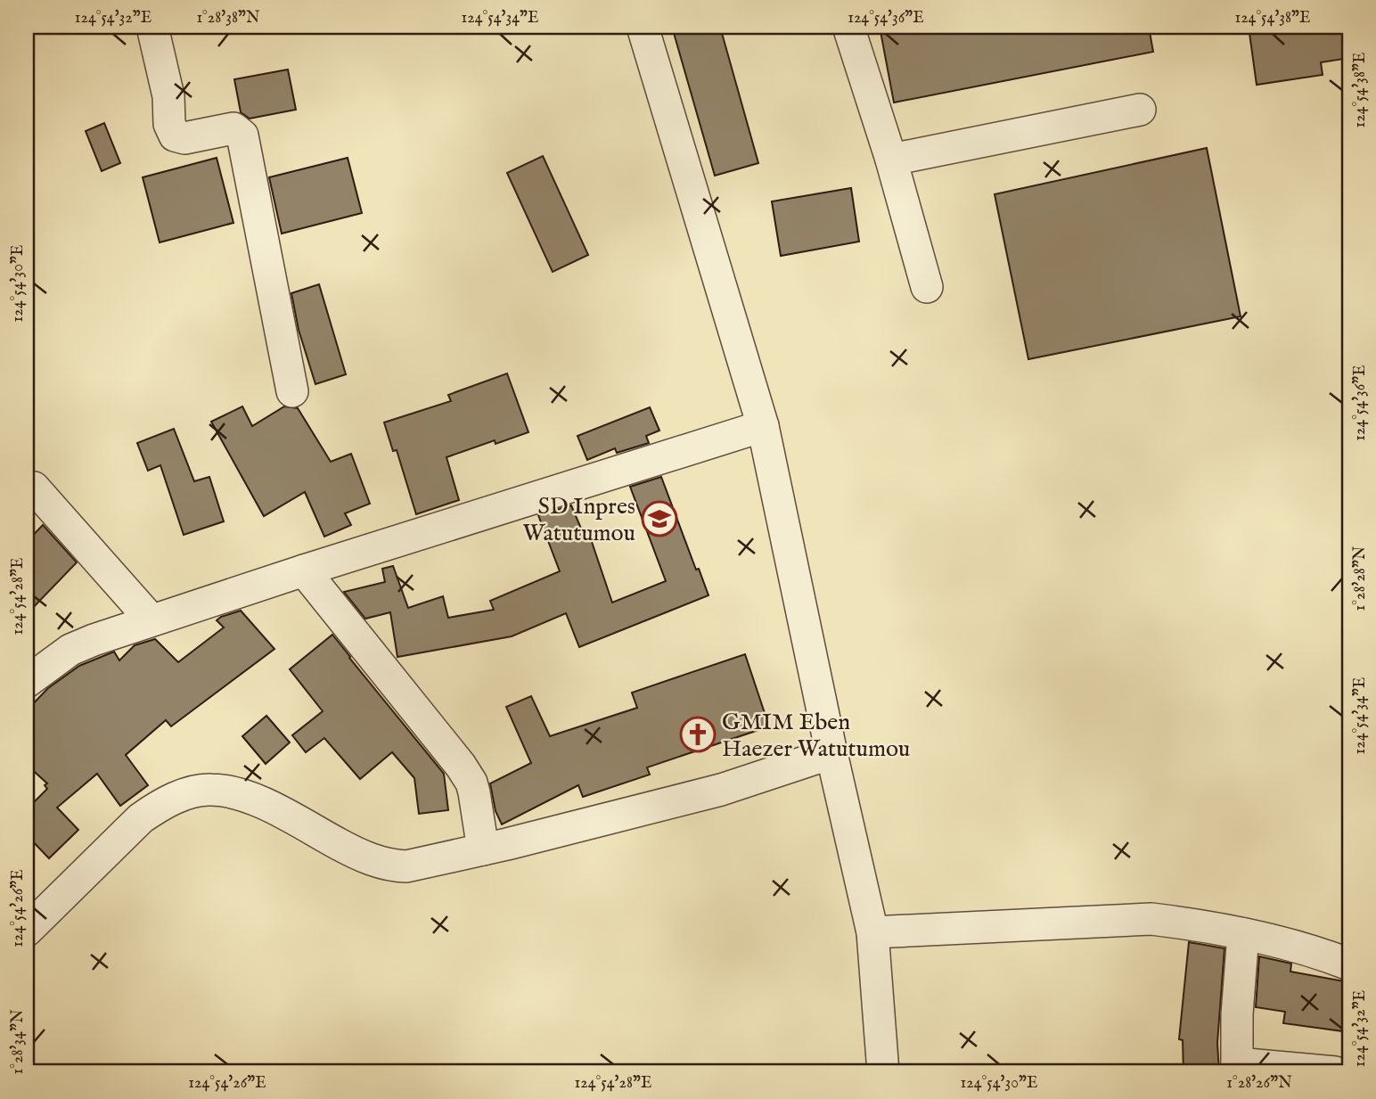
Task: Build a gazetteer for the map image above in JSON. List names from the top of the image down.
{
  "places": {
    "school or university": ["SD Inpres Watutumou"],
    "church": ["GMIM Eben Haezer Watutumou"]
  },
  "coordinates": [
    "124°54'32\"E",
    "1°28'38\"N",
    "124°54'34\"E",
    "124°54'36\"E",
    "124°54'38\"E",
    "124°54'30\"E",
    "1°28'28\"N",
    "124°54'28\"E",
    "124°54'26\"E",
    "1°28'34\"N",
    "1°28'26\"N"
  ]
}
